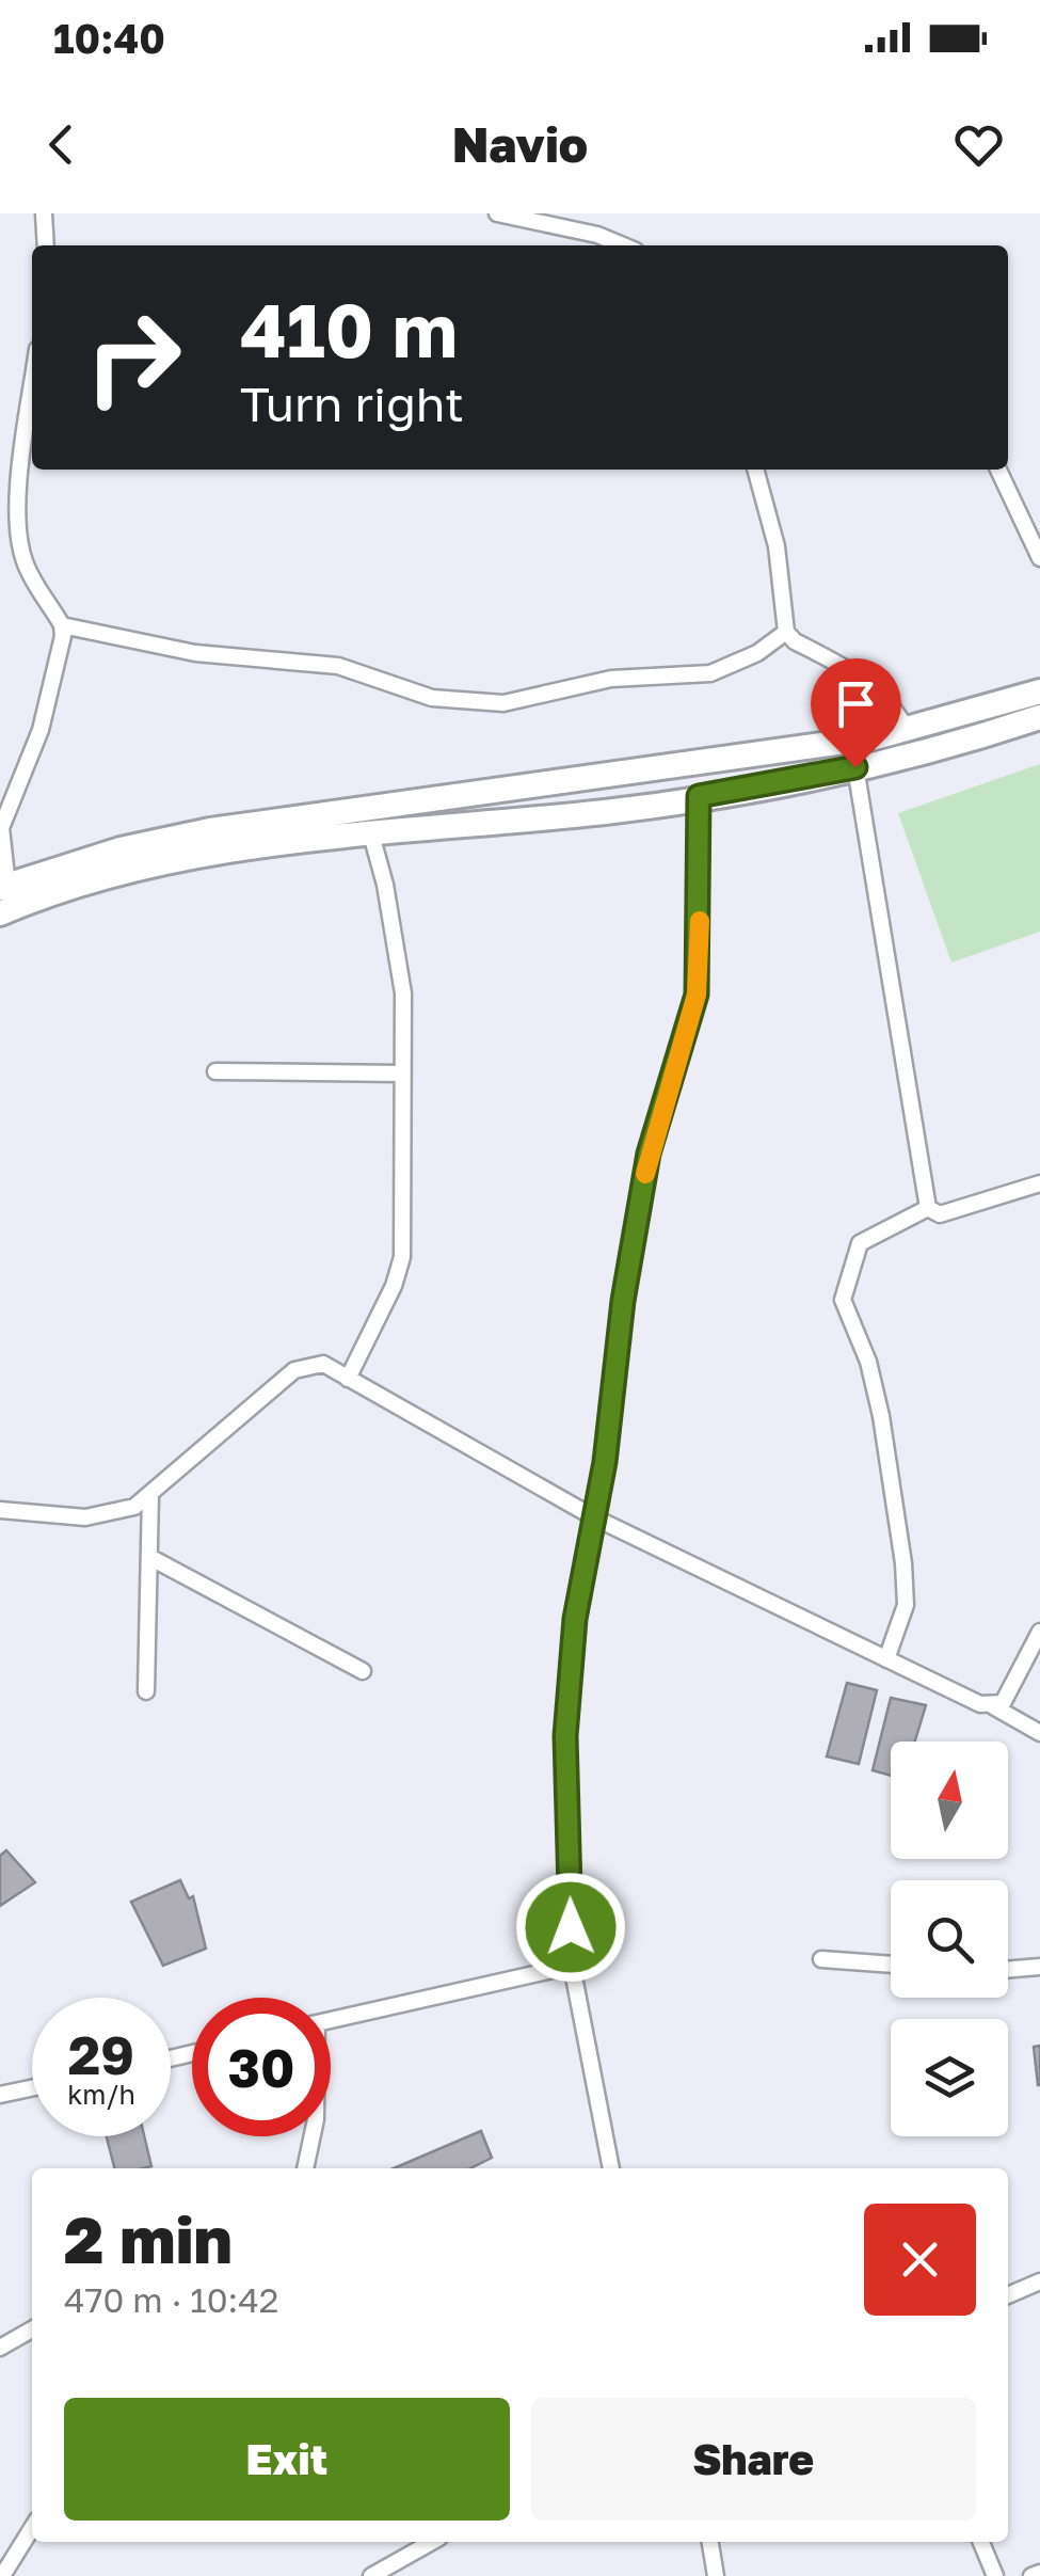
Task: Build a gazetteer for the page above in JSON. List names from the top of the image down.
{
  "north": "top",
  "page": {
    "status": "10:40",
    "header": "Navio",
    "turn": ["410 m", "Turn right"],
    "speed": "29 km/h",
    "limit": "30",
    "heading": ["2 min", "470 m · 10:42"],
    "buttons": ["Exit", "Share"]
  }
}
